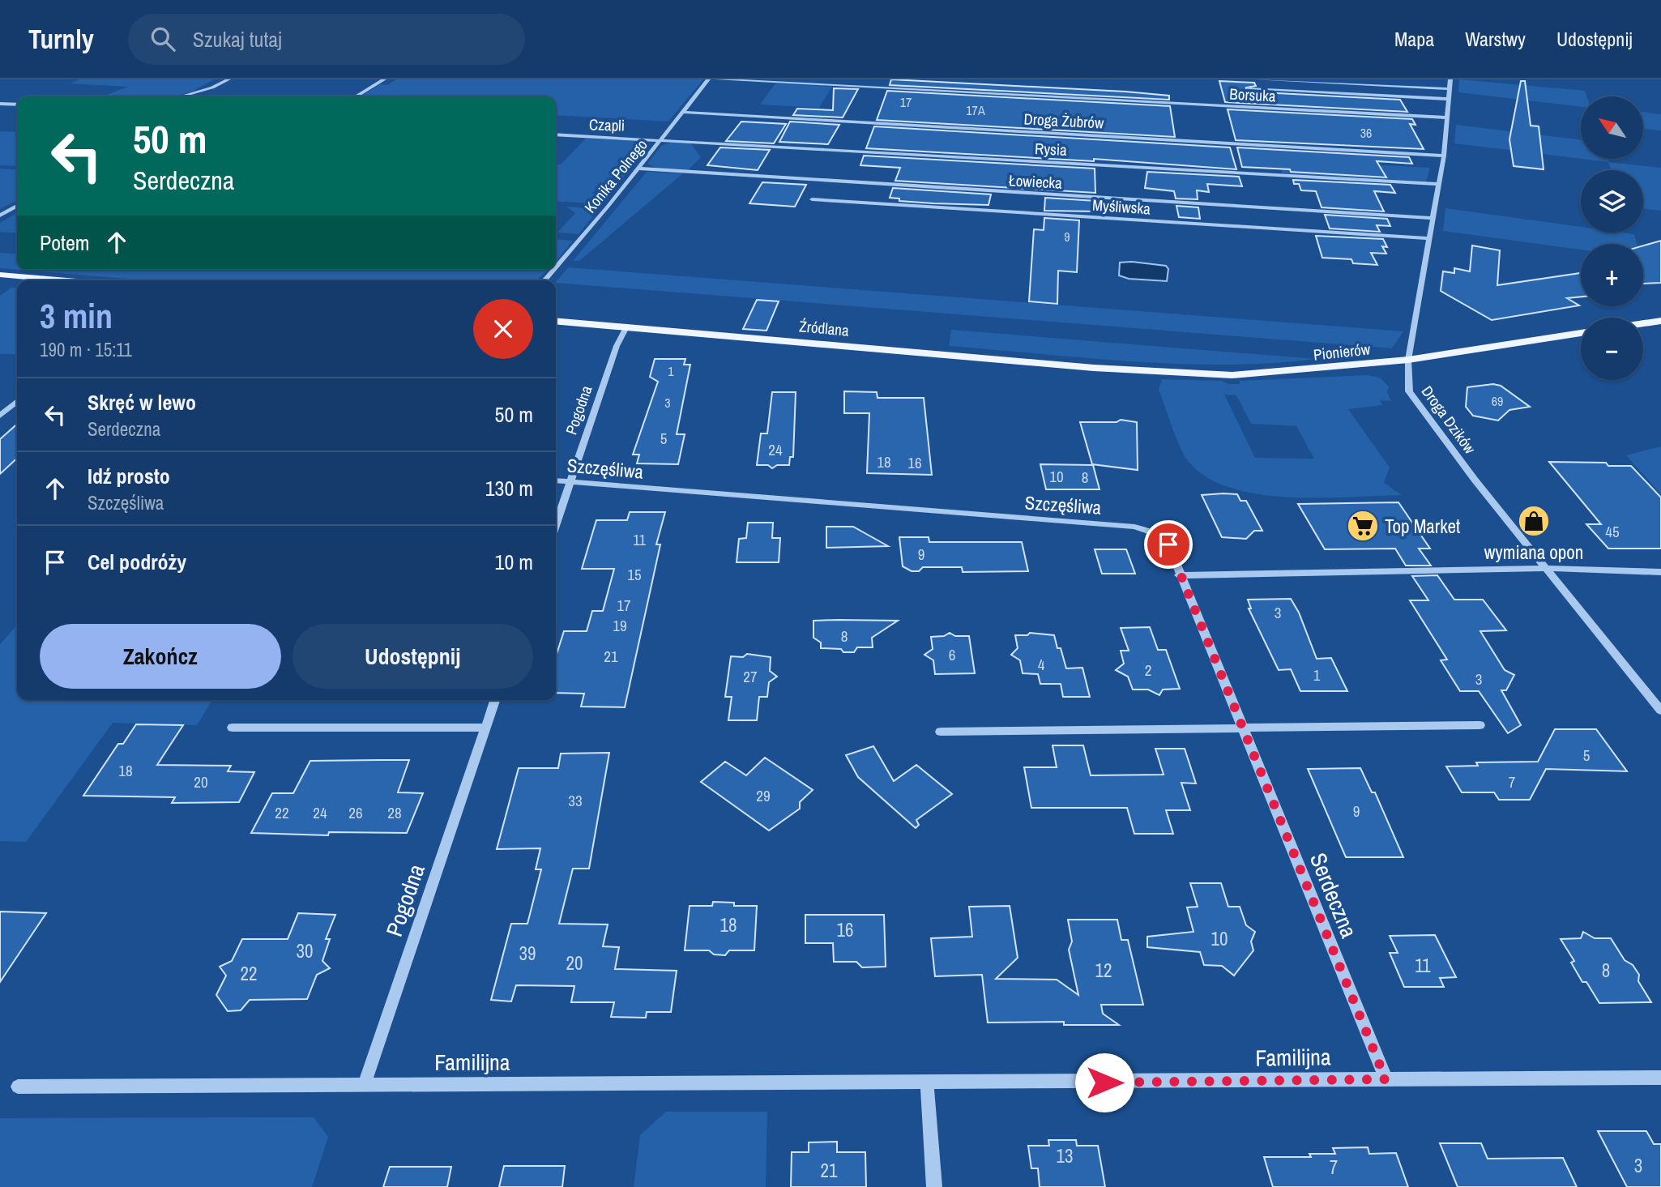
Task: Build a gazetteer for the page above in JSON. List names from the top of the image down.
{
  "streets": {
    "main road": ["Źródlana", "Pionierów"],
    "street": [
      "Borsuka",
      "Droga Żubrów",
      "Czapli",
      "Rysia",
      "Konika Polnego",
      "Łowiecka",
      "Myśliwska",
      "Pogodna",
      "Droga Dzików",
      "Szczęśliwa",
      "Serdeczna",
      "Familijna"
    ]
  },
  "crossings": [
    ["Borsuka", "Droga Dzików"],
    ["Droga Żubrów", "Konika Polnego"],
    ["Droga Żubrów", "Droga Dzików"],
    ["Czapli", "Rysia"],
    ["Czapli", "Konika Polnego"],
    ["Rysia", "Konika Polnego"],
    ["Rysia", "Droga Dzików"],
    ["Konika Polnego", "Łowiecka"],
    ["Łowiecka", "Droga Dzików"],
    ["Myśliwska", "Droga Dzików"],
    ["Źródlana", "Pionierów"],
    ["Źródlana", "Pogodna"],
    ["Pionierów", "Droga Dzików"],
    ["Pogodna", "Szczęśliwa"],
    ["Pogodna", "Familijna"],
    ["Szczęśliwa", "Serdeczna"],
    ["Serdeczna", "Familijna"]
  ],
  "places": {
    "shop": ["wymiana opon"],
    "supermarket": ["Top Market"]
  },
  "house_numbers": [
    "17",
    "17A",
    "36",
    "9",
    "1",
    "69",
    "3",
    "5",
    "24",
    "18",
    "16",
    "10",
    "8",
    "45",
    "11",
    "9",
    "15",
    "17",
    "3",
    "19",
    "8",
    "6",
    "21",
    "4",
    "2",
    "1",
    "27",
    "3",
    "5",
    "18",
    "20",
    "7",
    "29",
    "33",
    "9",
    "22",
    "24",
    "26",
    "28",
    "18",
    "16",
    "10",
    "30",
    "39",
    "20",
    "11",
    "12",
    "8",
    "22",
    "13",
    "3",
    "7",
    "21"
  ],
  "north": "top left",
  "page": {
    "header": "Turnly",
    "search": "Szukaj tutaj",
    "nav": ["Mapa", "Warstwy", "Udostępnij"],
    "map_buttons": ["+", "−"],
    "turn": ["50 m", "Serdeczna"],
    "then": "Potem",
    "heading": ["3 min", "190 m · 15:11"],
    "list": [
      {
        "name": "Skręć w lewo",
        "note": "Serdeczna",
        "value": "50 m"
      },
      {
        "name": "Idź prosto",
        "note": "Szczęśliwa",
        "value": "130 m"
      },
      {
        "name": "Cel podróży",
        "value": "10 m"
      }
    ],
    "buttons": ["Zakończ", "Udostępnij"]
  }
}
